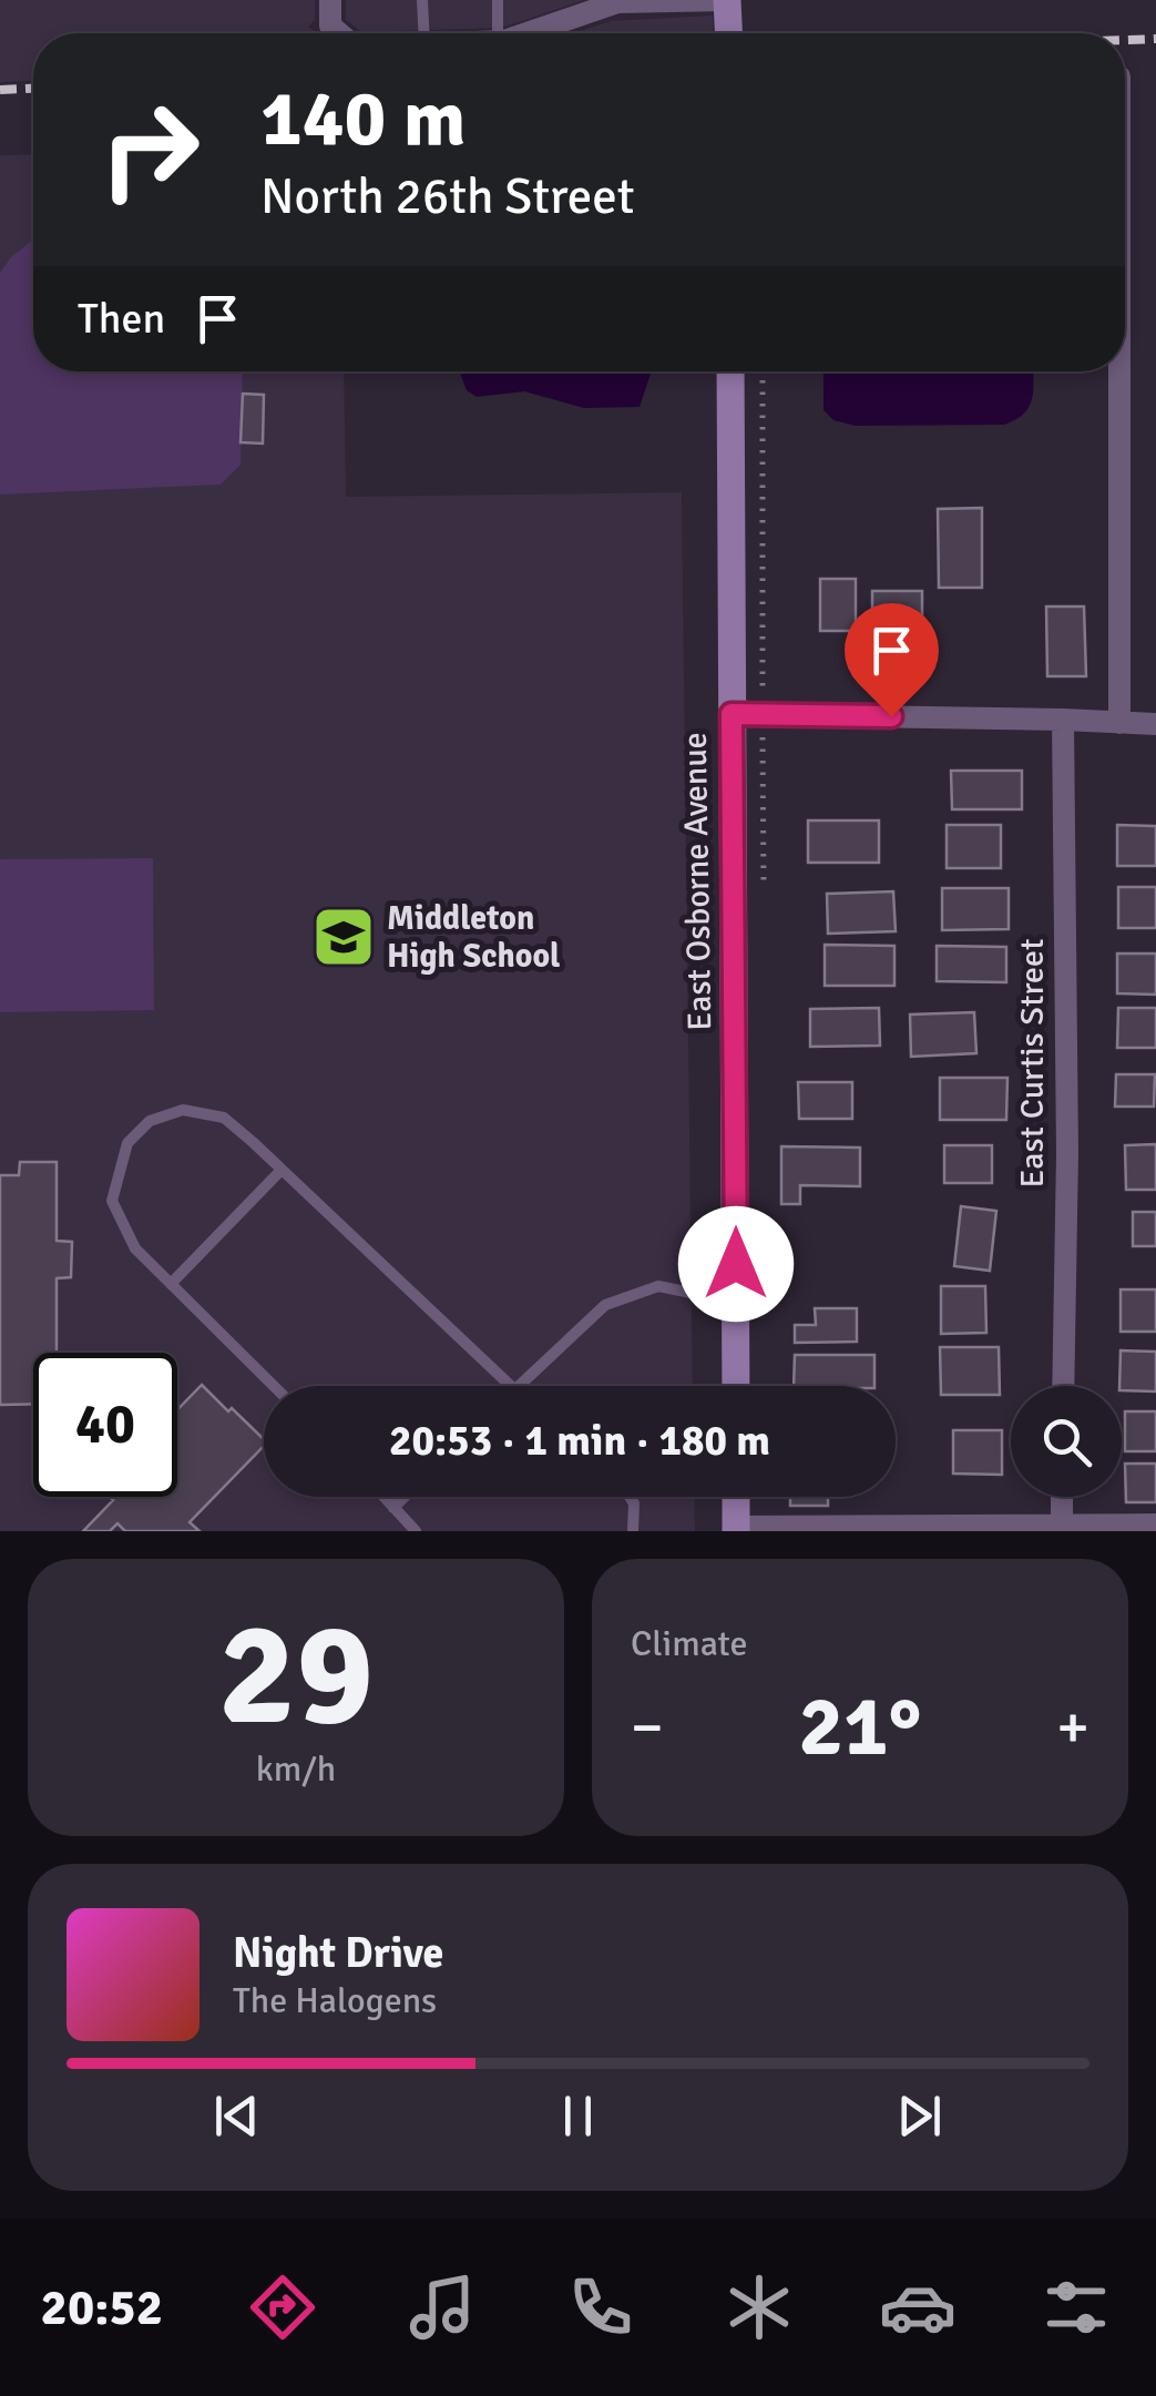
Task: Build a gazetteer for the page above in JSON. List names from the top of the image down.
{
  "streets": {
    "street": ["East Osborne Avenue", "East Curtis Street"]
  },
  "places": {
    "school or university": ["Middleton High School"]
  },
  "page": {
    "turn": ["140 m", "North 26th Street"],
    "then": "Then",
    "limit": "40",
    "trip": "20:53 · 1 min · 180 m",
    "tile": [
      ["29", "km/h"],
      "Climate"
    ],
    "heat": ["−", "21°", "+"],
    "song": ["Night Drive", "The Halogens"],
    "tabs": "20:52"
  }
}
